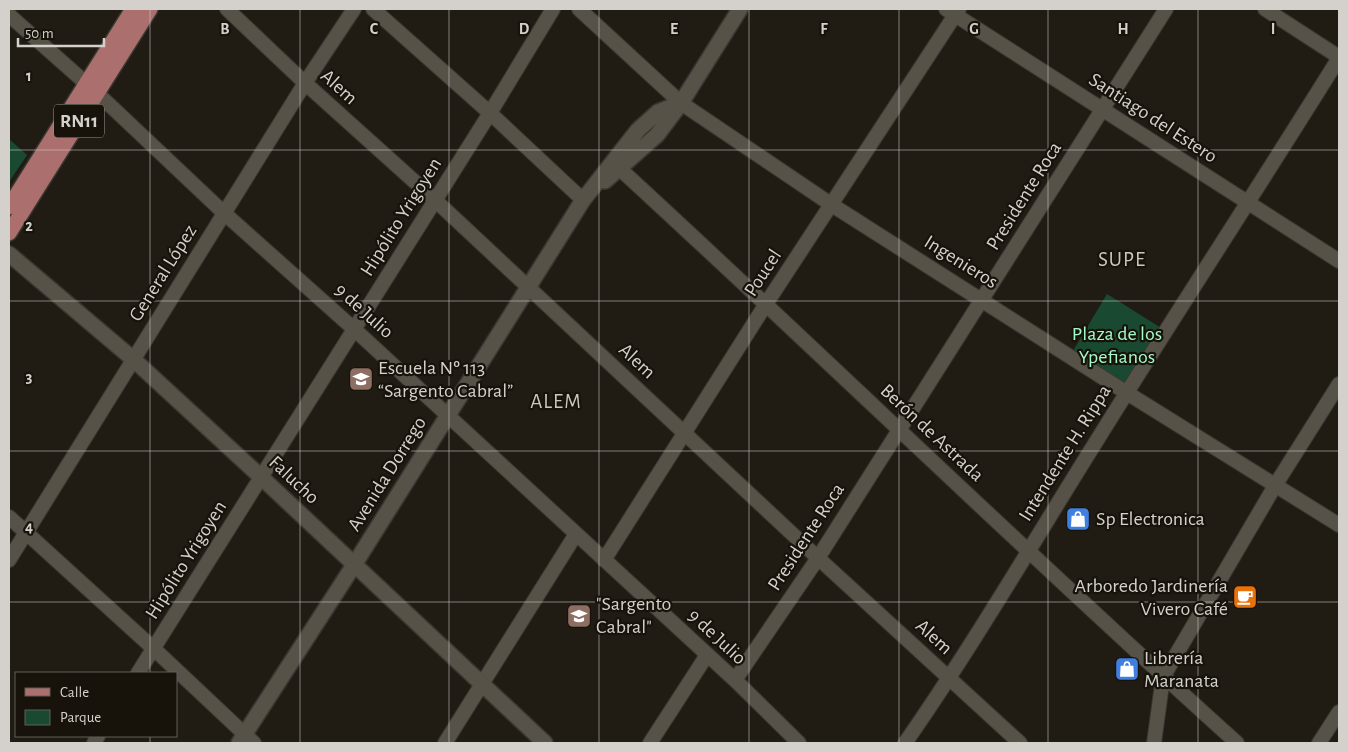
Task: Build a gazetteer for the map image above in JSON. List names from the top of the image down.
{
  "streets": {
    "main road": ["RN11", "Avenida Dorrego", "Falucho"],
    "street": [
      "Alem",
      "Santiago del Estero",
      "Presidente Roca",
      "Hipólito Yrigoyen",
      "Ingenieros",
      "General López",
      "Poucel",
      "9 de Julio",
      "Berón de Astrada",
      "Intendente H. Rippa"
    ]
  },
  "crossings": [
    ["Alem", "Presidente Roca"],
    ["Alem", "Hipólito Yrigoyen"],
    ["Alem", "General López"],
    ["Alem", "Poucel"],
    ["Alem", "Intendente H. Rippa"],
    ["Alem", "Avenida Dorrego"],
    ["Santiago del Estero", "Presidente Roca"],
    ["Santiago del Estero", "Poucel"],
    ["Santiago del Estero", "Intendente H. Rippa"],
    ["RN11", "9 de Julio"],
    ["Presidente Roca", "Ingenieros"],
    ["Presidente Roca", "9 de Julio"],
    ["Presidente Roca", "Berón de Astrada"],
    ["Hipólito Yrigoyen", "9 de Julio"],
    ["Hipólito Yrigoyen", "Falucho"],
    ["Ingenieros", "Poucel"],
    ["Ingenieros", "Intendente H. Rippa"],
    ["Ingenieros", "Avenida Dorrego"],
    ["General López", "9 de Julio"],
    ["General López", "Falucho"],
    ["Poucel", "9 de Julio"],
    ["Poucel", "Berón de Astrada"],
    ["9 de Julio", "Avenida Dorrego"],
    ["Berón de Astrada", "Intendente H. Rippa"],
    ["Berón de Astrada", "Avenida Dorrego"],
    ["Avenida Dorrego", "Falucho"]
  ],
  "districts": ["SUPE", "ALEM"],
  "parks": ["Plaza de los Ypefianos"],
  "places": {
    "school or university": ["Escuela Nº 113 “Sargento Cabral”", "\"Sargento Cabral\""],
    "shop": ["Sp Electronica", "Librería Maranata"],
    "cafe": ["Arboredo Jardinería Vivero Café"]
  },
  "legend": ["Calle", "Parque"],
  "scale_bar": "50 m",
  "grid": {
    "columns": [
      "B",
      "C",
      "D",
      "E",
      "F",
      "G",
      "H",
      "I"
    ],
    "rows": [
      "1",
      "2",
      "3",
      "4"
    ]
  }
}
